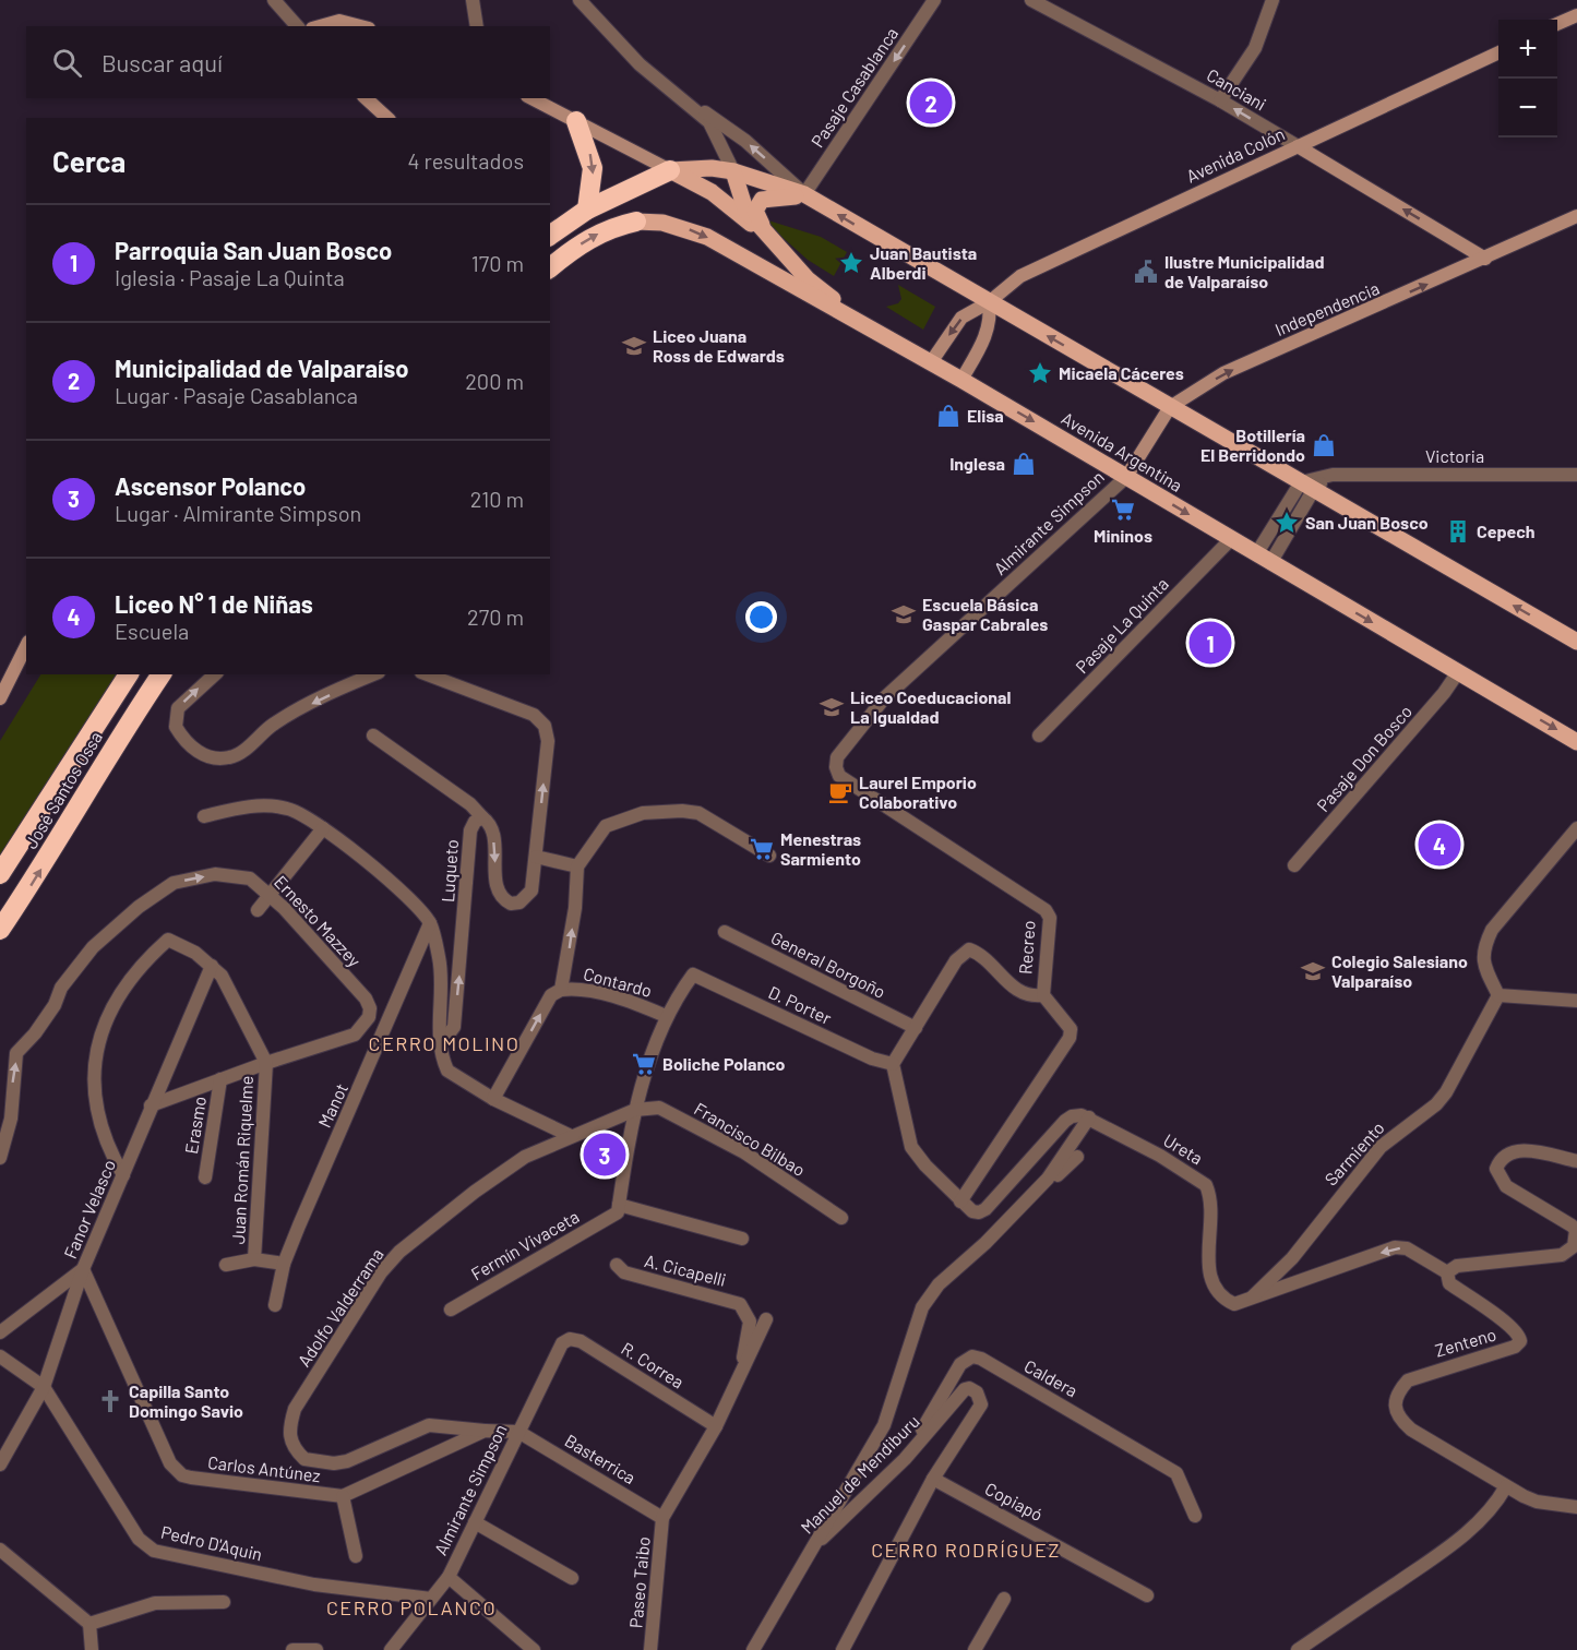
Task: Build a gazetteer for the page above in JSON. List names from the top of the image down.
{
  "streets": {
    "highway": ["José Santos Ossa"],
    "main road": [
      "Canciani",
      "Avenida Colón",
      "Independencia",
      "Avenida Argentina"
    ],
    "street": [
      "Pasaje Casablanca",
      "Victoria",
      "Almirante Simpson",
      "Pasaje La Quinta",
      "Pasaje Don Bosco",
      "Luqueto",
      "Ernesto Mazzey",
      "Recreo",
      "General Borgoño",
      "Contardo",
      "D. Porter",
      "Manot",
      "Erasmo",
      "Francisco Bilbao",
      "Ureta",
      "Sarmiento",
      "Juan Román Riquelme",
      "Fanor Velasco",
      "Fermín Vivaceta",
      "A. Cicapelli",
      "Adolfo Valderrama",
      "Zenteno",
      "R. Correa",
      "Caldera",
      "Basterrica",
      "Carlos Antúnez",
      "Manuel de Mendiburu",
      "Copiapó",
      "Pedro D'Aquin",
      "Paseo Taibo"
    ]
  },
  "crossings": [
    ["Canciani", "Avenida Colón"],
    ["Canciani", "Independencia"],
    ["Avenida Colón", "Avenida Argentina"],
    ["Independencia", "Avenida Argentina"],
    ["Independencia", "Almirante Simpson"],
    ["Avenida Argentina", "Almirante Simpson"],
    ["Avenida Argentina", "Pasaje La Quinta"],
    ["Avenida Argentina", "Pasaje Don Bosco"],
    ["Almirante Simpson", "Recreo"],
    ["Almirante Simpson", "R. Correa"],
    ["Almirante Simpson", "Basterrica"],
    ["Almirante Simpson", "Carlos Antúnez"],
    ["Almirante Simpson", "Pedro D'Aquin"],
    ["Ernesto Mazzey", "Manot"],
    ["Contardo", "D. Porter"],
    ["Francisco Bilbao", "Adolfo Valderrama"],
    ["Ureta", "Sarmiento"],
    ["Ureta", "Zenteno"],
    ["Ureta", "Manuel de Mendiburu"],
    ["Fanor Velasco", "Carlos Antúnez"],
    ["Fanor Velasco", "Pedro D'Aquin"],
    ["Adolfo Valderrama", "Carlos Antúnez"],
    ["Caldera", "Manuel de Mendiburu"],
    ["Basterrica", "Carlos Antúnez"],
    ["Basterrica", "Paseo Taibo"],
    ["Manuel de Mendiburu", "Copiapó"]
  ],
  "one_way": [
    "Pasaje Casablanca",
    "Canciani",
    "Independencia",
    "Ernesto Mazzey",
    "Ureta"
  ],
  "districts": ["CERRO MOLINO", "CERRO RODRÍGUEZ", "CERRO POLANCO"],
  "places": {
    "place": ["Juan Bautista Alberdi", "Micaela Cáceres", "San Juan Bosco"],
    "public building": ["Ilustre Municipalidad de Valparaíso"],
    "school or university": [
      "Liceo Juana Ross de Edwards",
      "Escuela Básica Gaspar Cabrales",
      "Liceo Coeducacional La Igualdad",
      "Colegio Salesiano Valparaíso"
    ],
    "shop": ["Elisa", "Botillería El Berridondo", "Inglesa"],
    "supermarket": ["Mininos", "Menestras Sarmiento", "Boliche Polanco"],
    "building": ["Cepech"],
    "cafe": ["Laurel Emporio Colaborativo"],
    "church": ["Capilla Santo Domingo Savio"]
  },
  "page": {
    "map_buttons": ["+", "−"],
    "search": "Buscar aquí",
    "pins": [
      "2",
      "1",
      "4",
      "3"
    ],
    "heading": ["Cerca", "4 resultados"],
    "list": [
      {
        "mark": "1",
        "name": "Parroquia San Juan Bosco",
        "note": "Iglesia · Pasaje La Quinta",
        "value": "170 m"
      },
      {
        "mark": "2",
        "name": "Municipalidad de Valparaíso",
        "note": "Lugar · Pasaje Casablanca",
        "value": "200 m"
      },
      {
        "mark": "3",
        "name": "Ascensor Polanco",
        "note": "Lugar · Almirante Simpson",
        "value": "210 m"
      },
      {
        "mark": "4",
        "name": "Liceo N° 1 de Niñas",
        "note": "Escuela",
        "value": "270 m"
      }
    ]
  }
}
